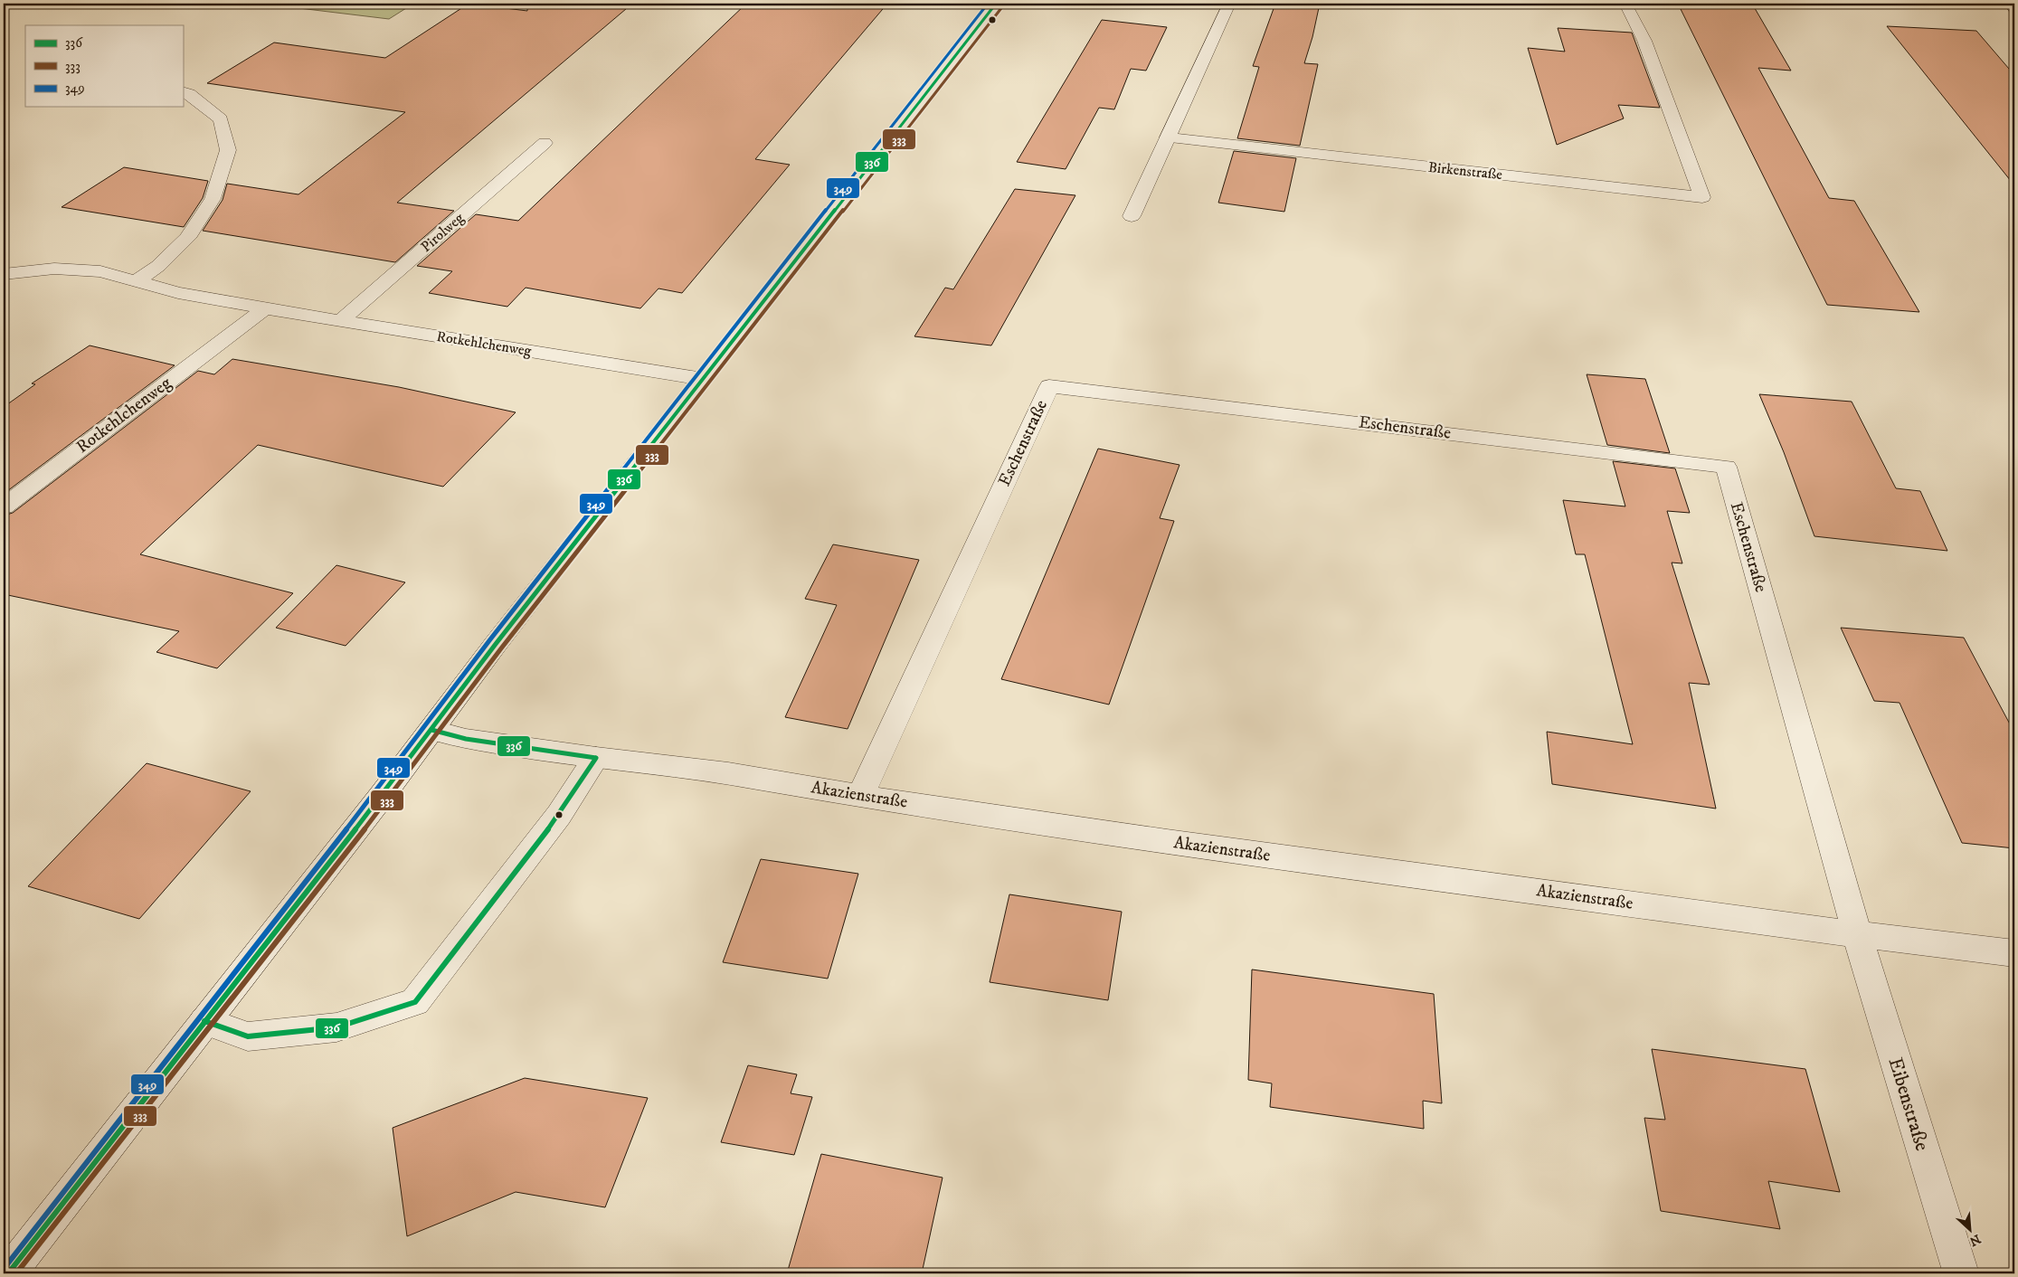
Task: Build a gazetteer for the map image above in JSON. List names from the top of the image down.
{
  "streets": {
    "street": [
      "Birkenstraße",
      "Pirolweg",
      "Rotkehlchenweg",
      "Eschenstraße",
      "Akazienstraße",
      "Eibenstraße"
    ]
  },
  "crossings": [
    ["Pirolweg", "Rotkehlchenweg"],
    ["Eschenstraße", "Akazienstraße"],
    ["Eschenstraße", "Eibenstraße"],
    ["Akazienstraße", "Eibenstraße"]
  ],
  "lines": ["transit line 336", "transit line 349", "transit line 333"],
  "legend": ["336", "333", "349"],
  "north": "bottom right"
}
